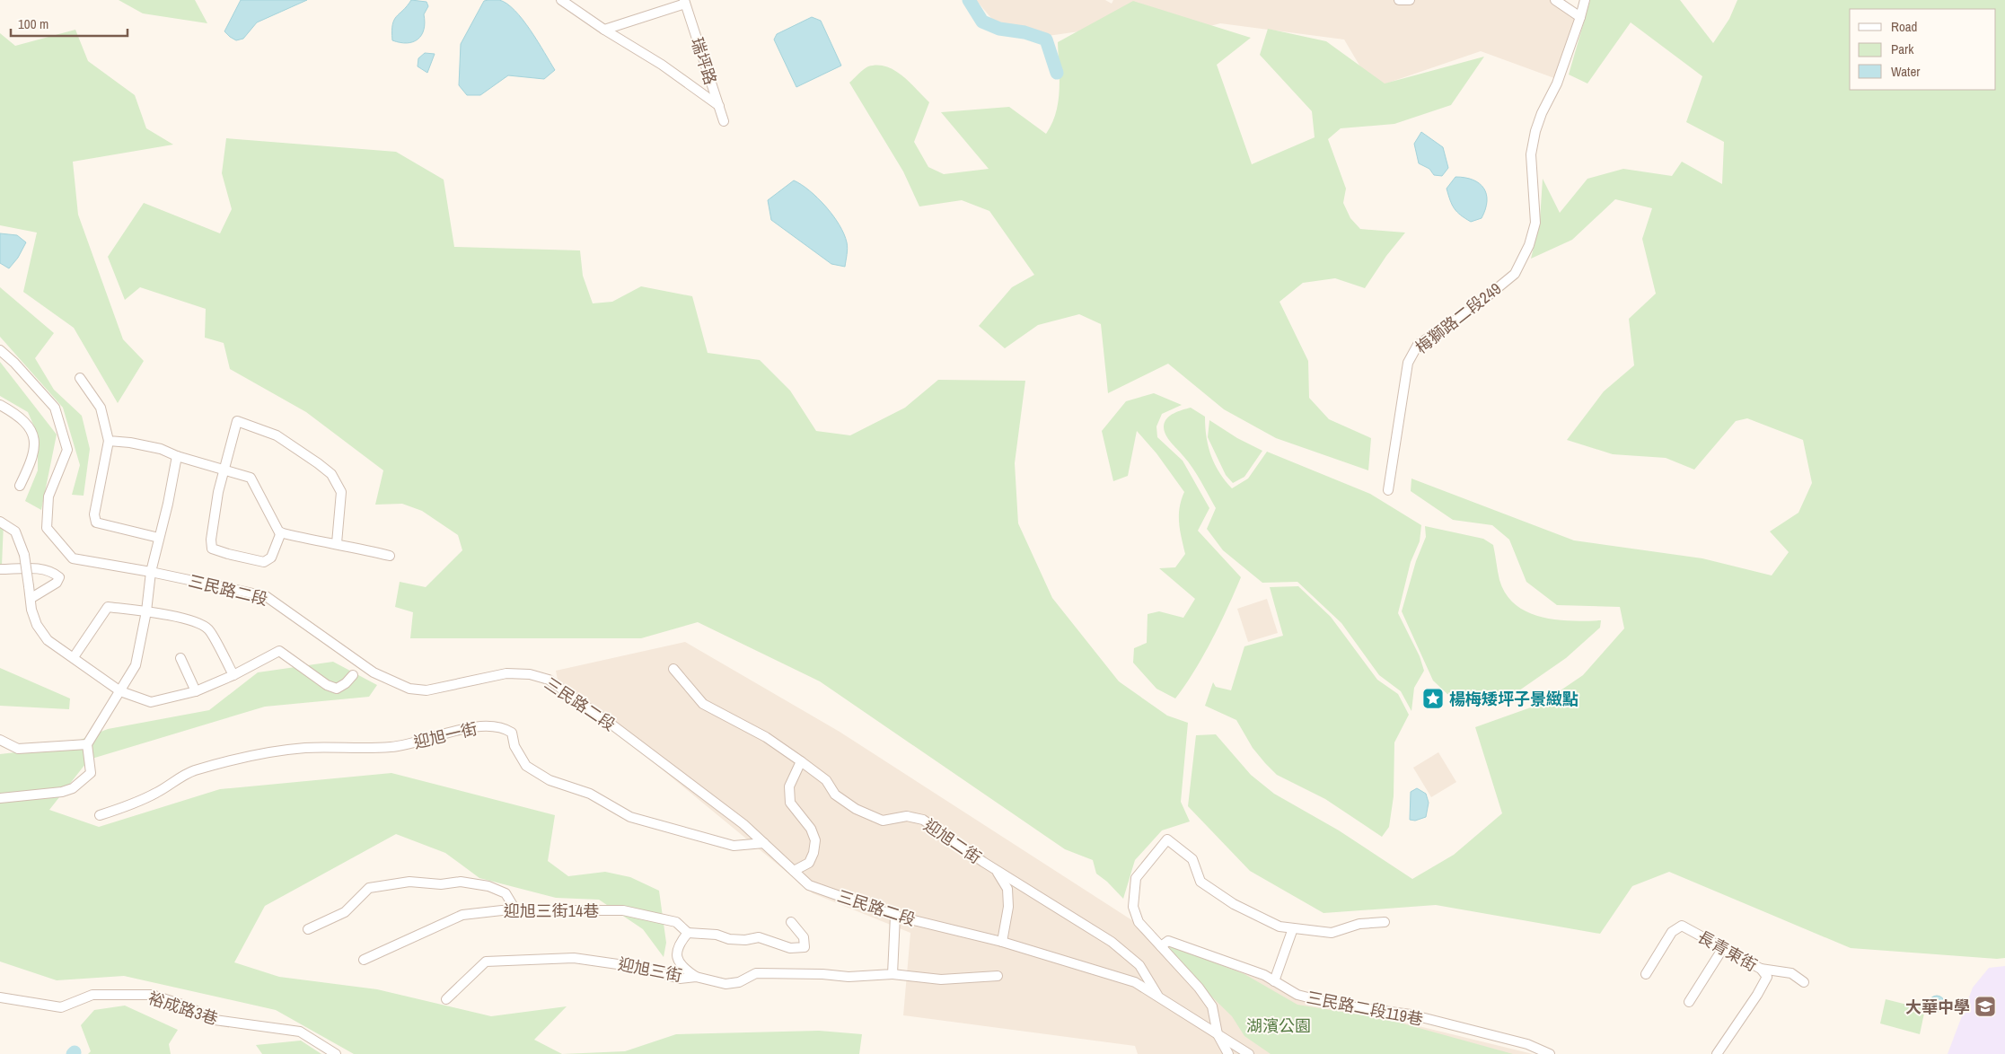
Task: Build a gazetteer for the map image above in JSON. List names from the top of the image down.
{
  "streets": {
    "street": [
      "瑞坪路",
      "梅獅路二段249",
      "三民路二段",
      "迎旭一街",
      "迎旭二街",
      "迎旭三街14巷",
      "長青東街",
      "迎旭三街",
      "裕成路3巷",
      "三民路二段119巷"
    ]
  },
  "crossings": [
    ["三民路二段", "迎旭一街"],
    ["三民路二段", "迎旭二街"]
  ],
  "parks": ["湖濱公園"],
  "places": {
    "place": ["楊梅矮坪子景緻點"],
    "school or university": ["大華中學"]
  },
  "legend": ["Road", "Park", "Water"],
  "scale_bar": "100 m"
}
